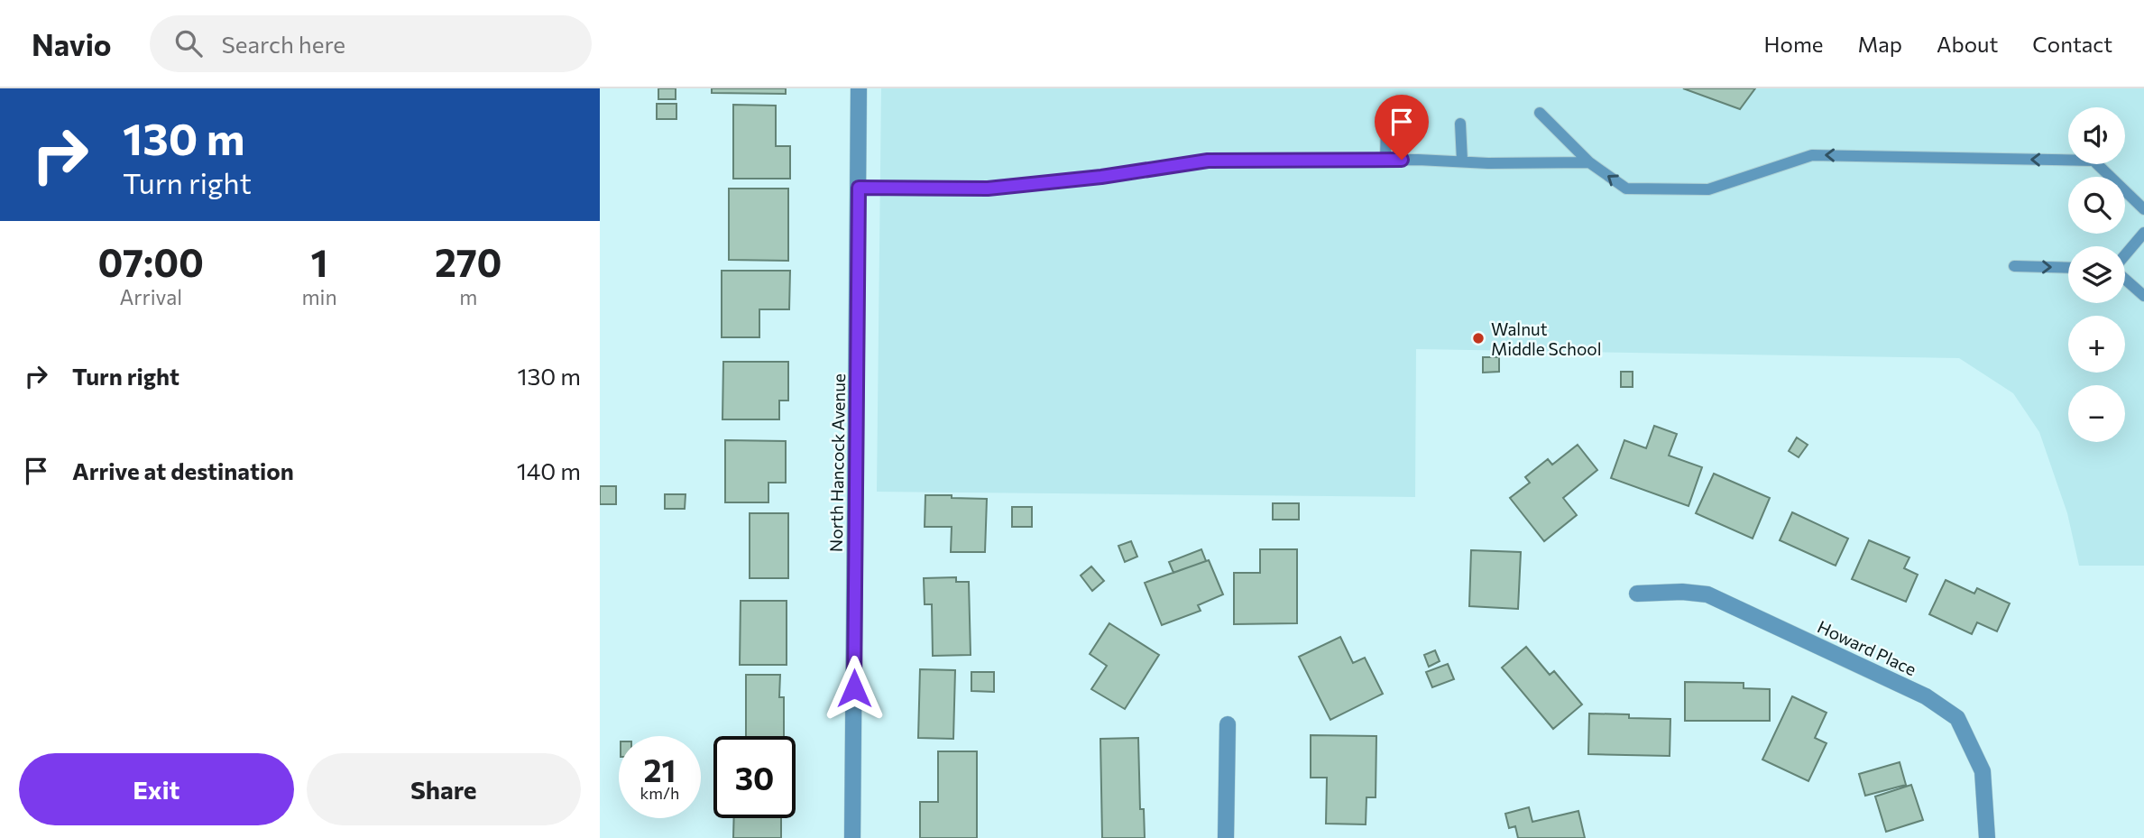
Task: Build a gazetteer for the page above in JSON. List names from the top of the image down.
{
  "streets": {
    "street": ["North Hancock Avenue", "Howard Place"]
  },
  "places": ["Walnut Middle School"],
  "page": {
    "header": "Navio",
    "search": "Search here",
    "nav": [
      "Home",
      "Map",
      "About",
      "Contact"
    ],
    "turn": ["130 m", "Turn right"],
    "map_buttons": ["+", "−"],
    "eta": [
      "07:00",
      "Arrival",
      "1",
      "min",
      "270",
      "m"
    ],
    "list": [
      {
        "name": "Turn right",
        "value": "130 m"
      },
      {
        "name": "Arrive at destination",
        "value": "140 m"
      }
    ],
    "speed": "21 km/h",
    "limit": "30",
    "buttons": ["Exit", "Share"]
  }
}
